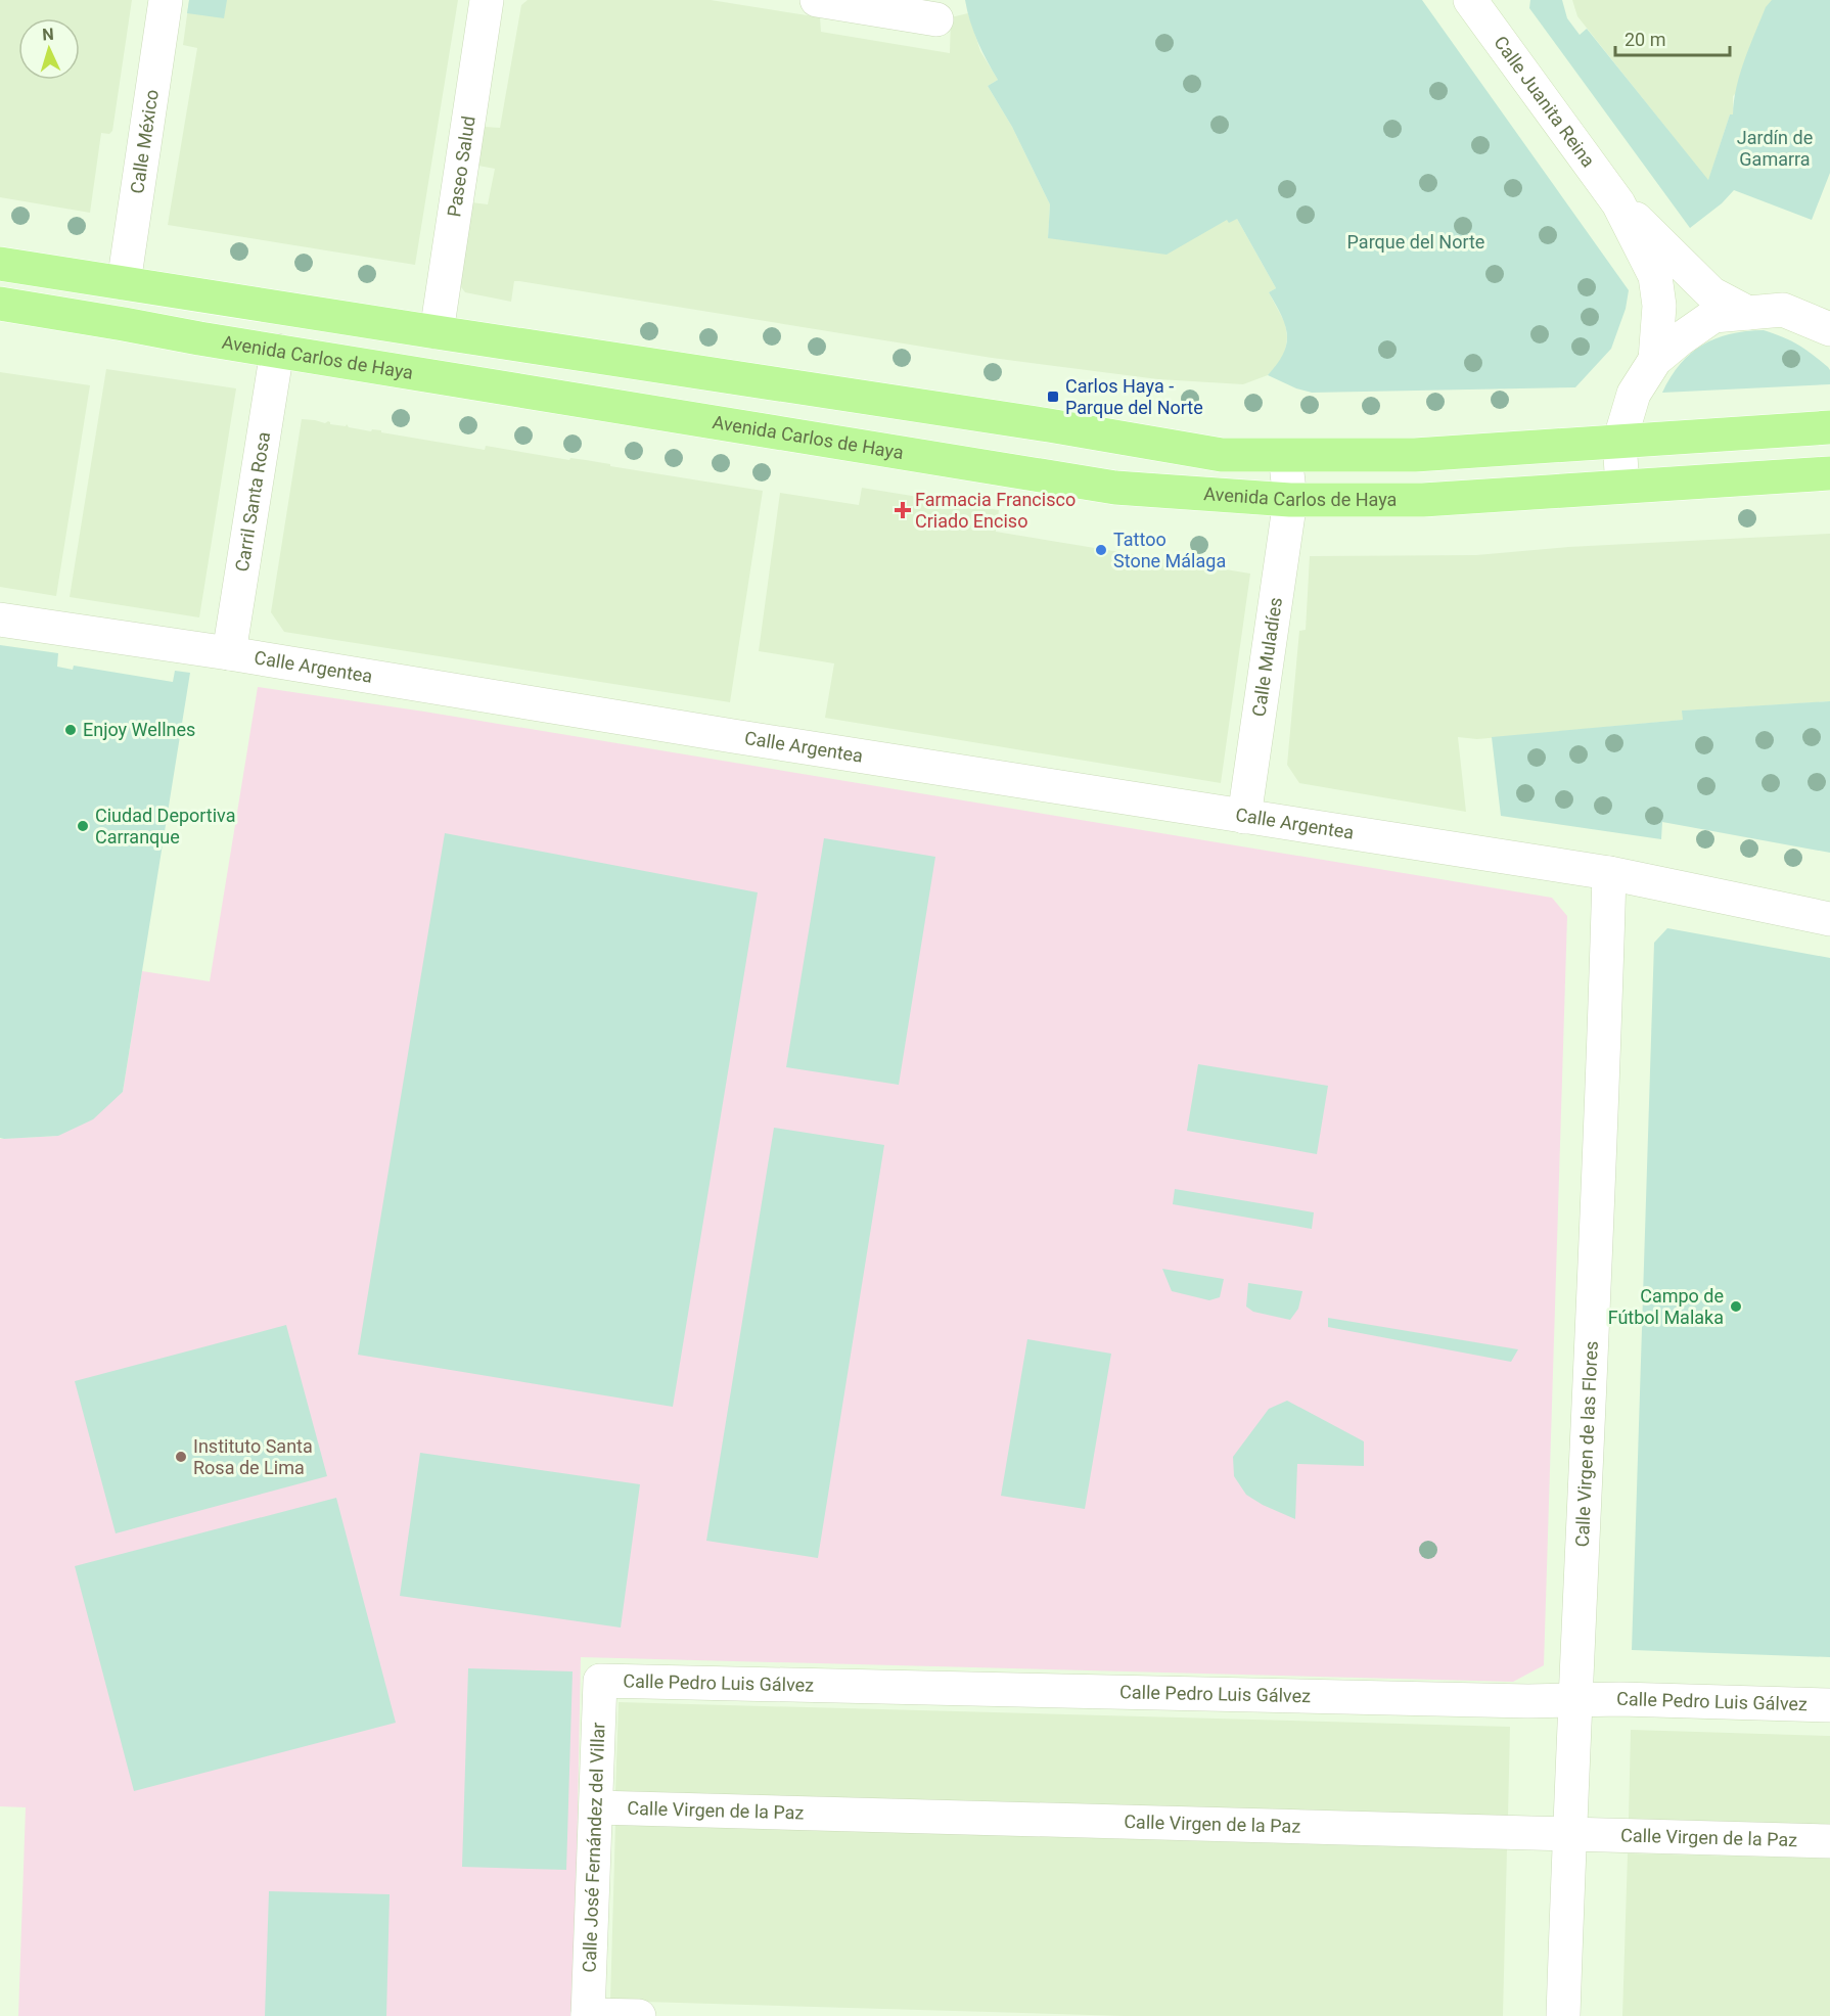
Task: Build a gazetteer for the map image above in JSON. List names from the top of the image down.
{
  "streets": {
    "main road": ["Avenida Carlos de Haya"],
    "street": [
      "Calle Juanita Reina",
      "Calle México",
      "Paseo Salud",
      "Carril Santa Rosa",
      "Calle Muladíes",
      "Calle Argentea",
      "Calle Virgen de las Flores",
      "Calle Pedro Luis Gálvez",
      "Calle Virgen de la Paz",
      "Calle José Fernández del Villar"
    ]
  },
  "crossings": [
    ["Avenida Carlos de Haya", "Carril Santa Rosa"],
    ["Avenida Carlos de Haya", "Calle Muladíes"],
    ["Carril Santa Rosa", "Calle Argentea"],
    ["Calle Muladíes", "Calle Argentea"],
    ["Calle Argentea", "Calle Virgen de las Flores"],
    ["Calle Virgen de las Flores", "Calle Pedro Luis Gálvez"],
    ["Calle Virgen de las Flores", "Calle Virgen de la Paz"],
    ["Calle Pedro Luis Gálvez", "Calle José Fernández del Villar"],
    ["Calle Virgen de la Paz", "Calle José Fernández del Villar"]
  ],
  "parks": ["Jardín de Gamarra", "Parque del Norte"],
  "places": {
    "transit": ["Carlos Haya - Parque del Norte"],
    "health": ["Farmacia Francisco Criado Enciso"],
    "other": [
      "Tattoo Stone Málaga",
      "Enjoy Wellnes",
      "Ciudad Deportiva Carranque",
      "Campo de Fútbol Malaka",
      "Instituto Santa Rosa de Lima"
    ]
  },
  "scale_bar": "20 m",
  "north": "top"
}
